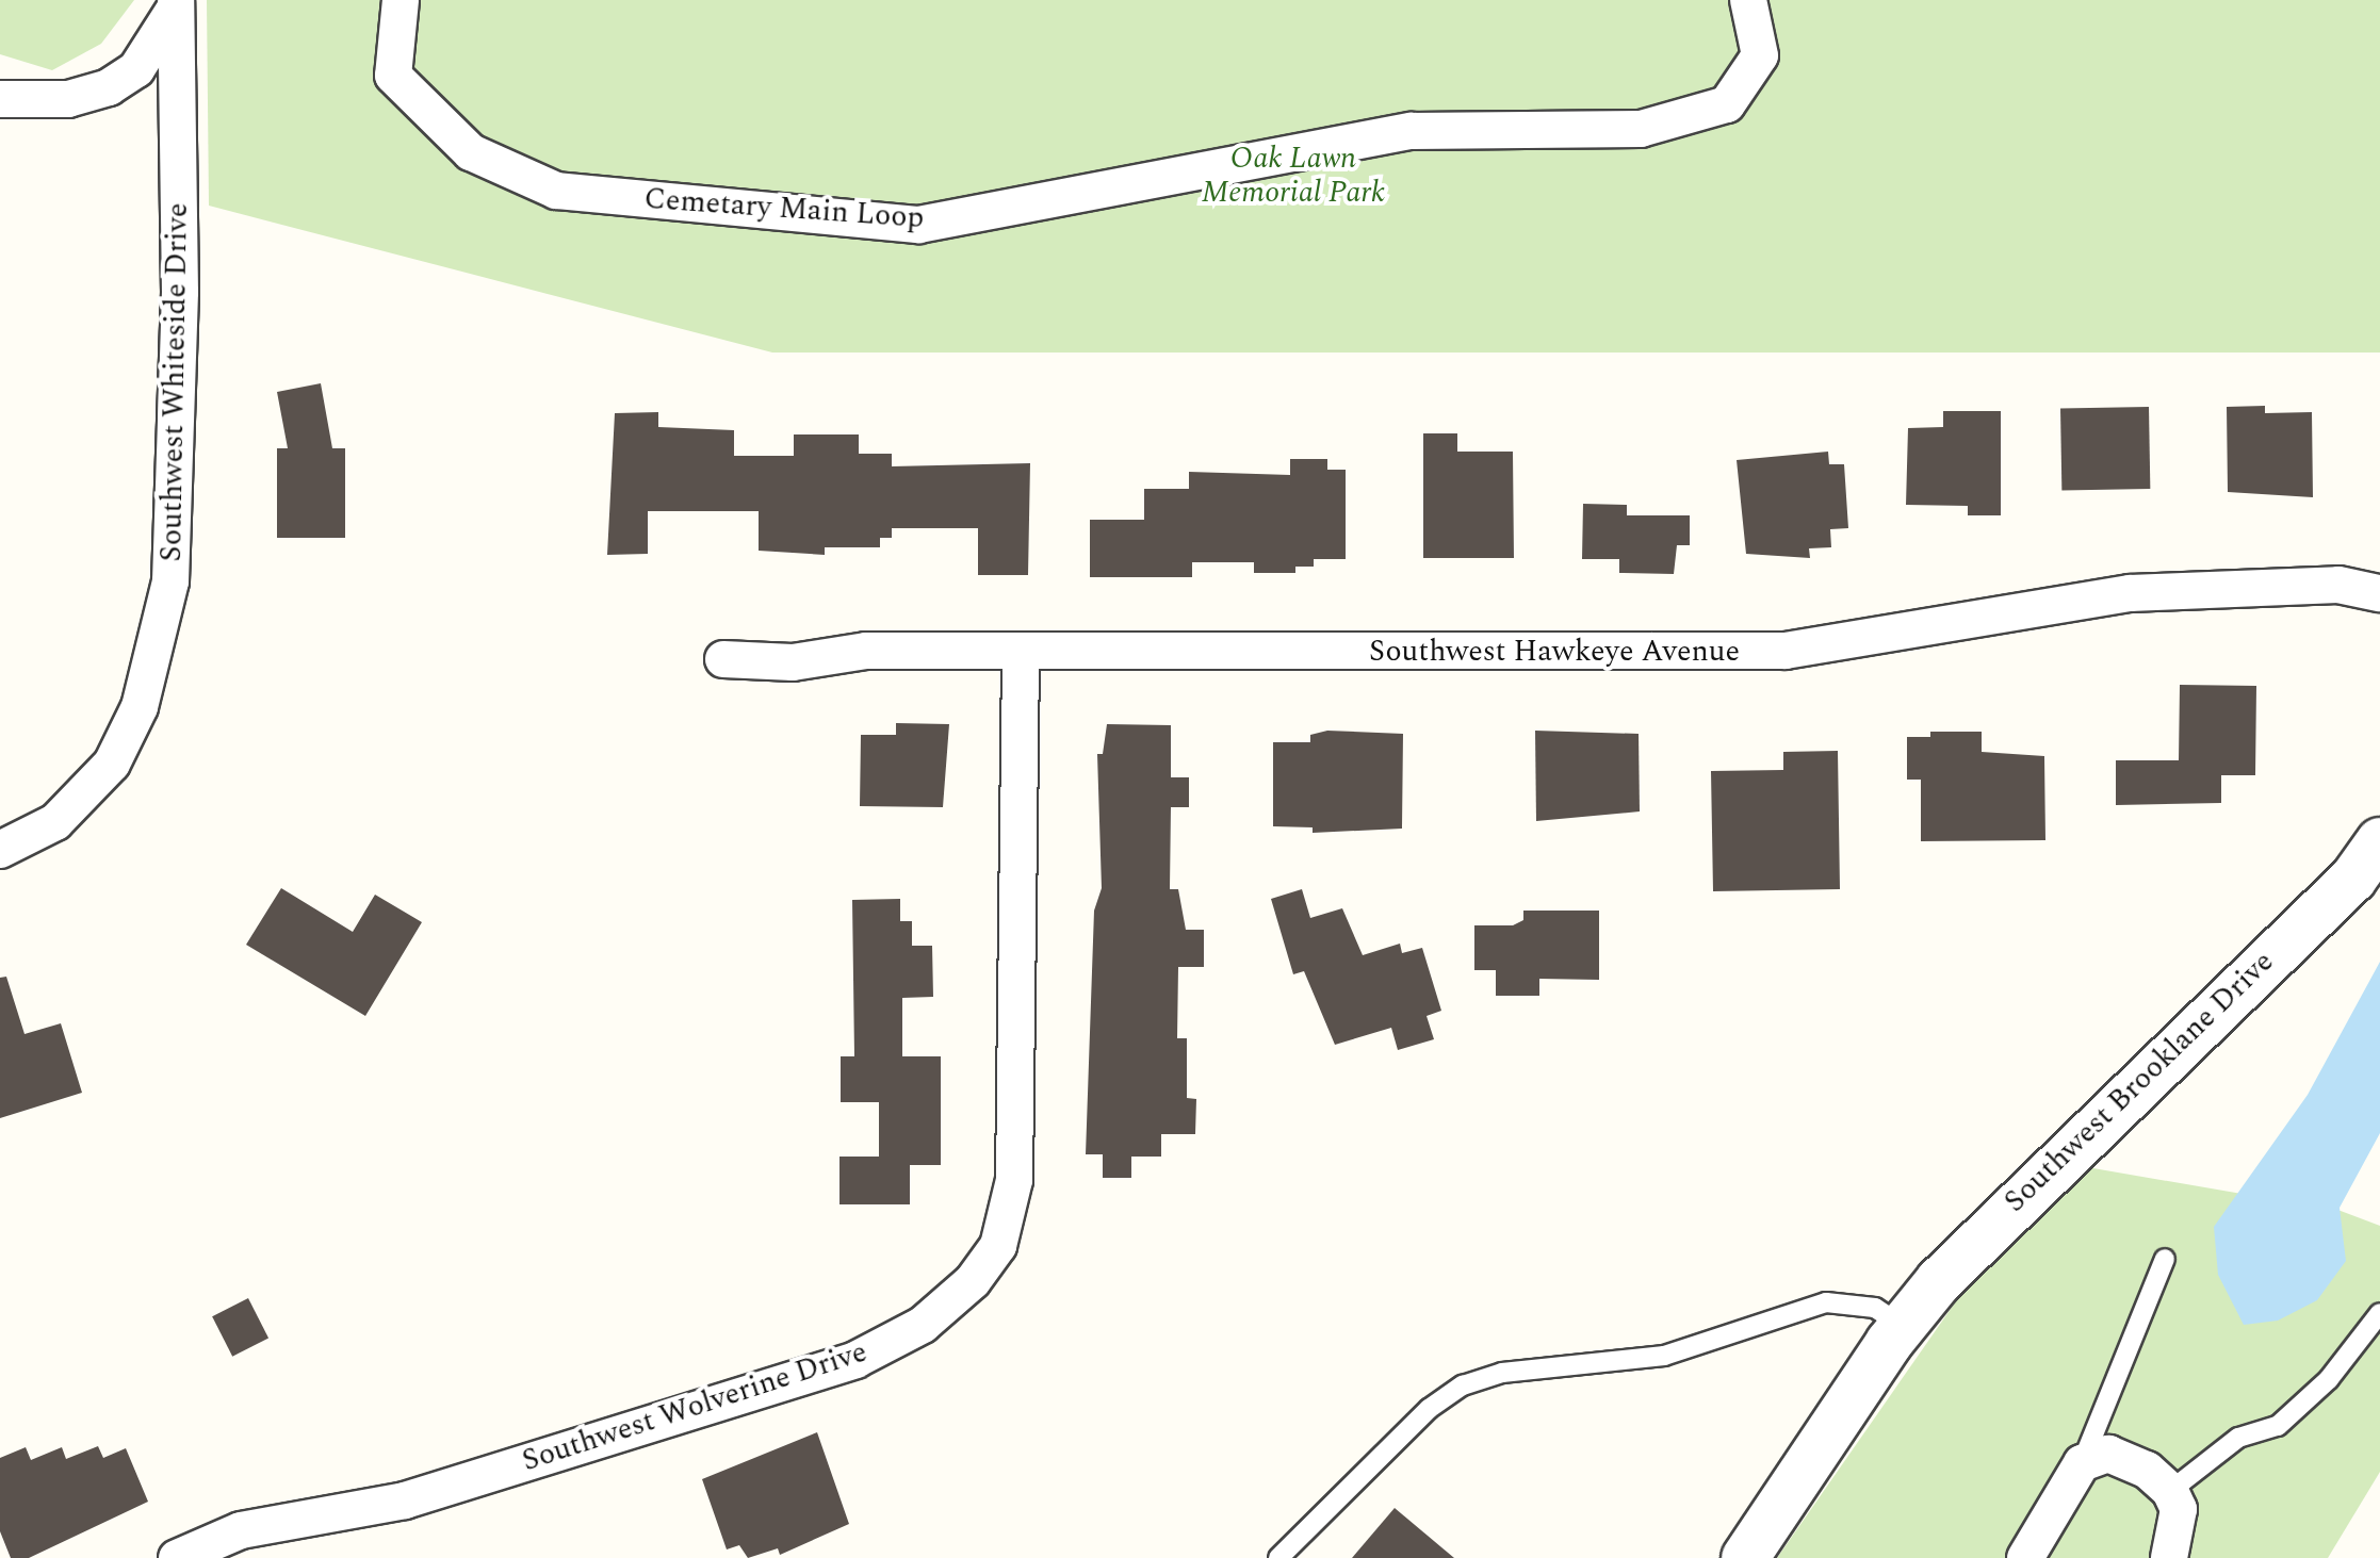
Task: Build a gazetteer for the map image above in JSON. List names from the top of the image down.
{
  "streets": {
    "street": [
      "Cemetary Main Loop",
      "Southwest Whiteside Drive",
      "Southwest Hawkeye Avenue",
      "Southwest Brooklane Drive",
      "Southwest Wolverine Drive"
    ]
  },
  "crossings": [
    ["Southwest Hawkeye Avenue", "Southwest Wolverine Drive"]
  ],
  "parks": ["Oak Lawn Memorial Park"]
}
